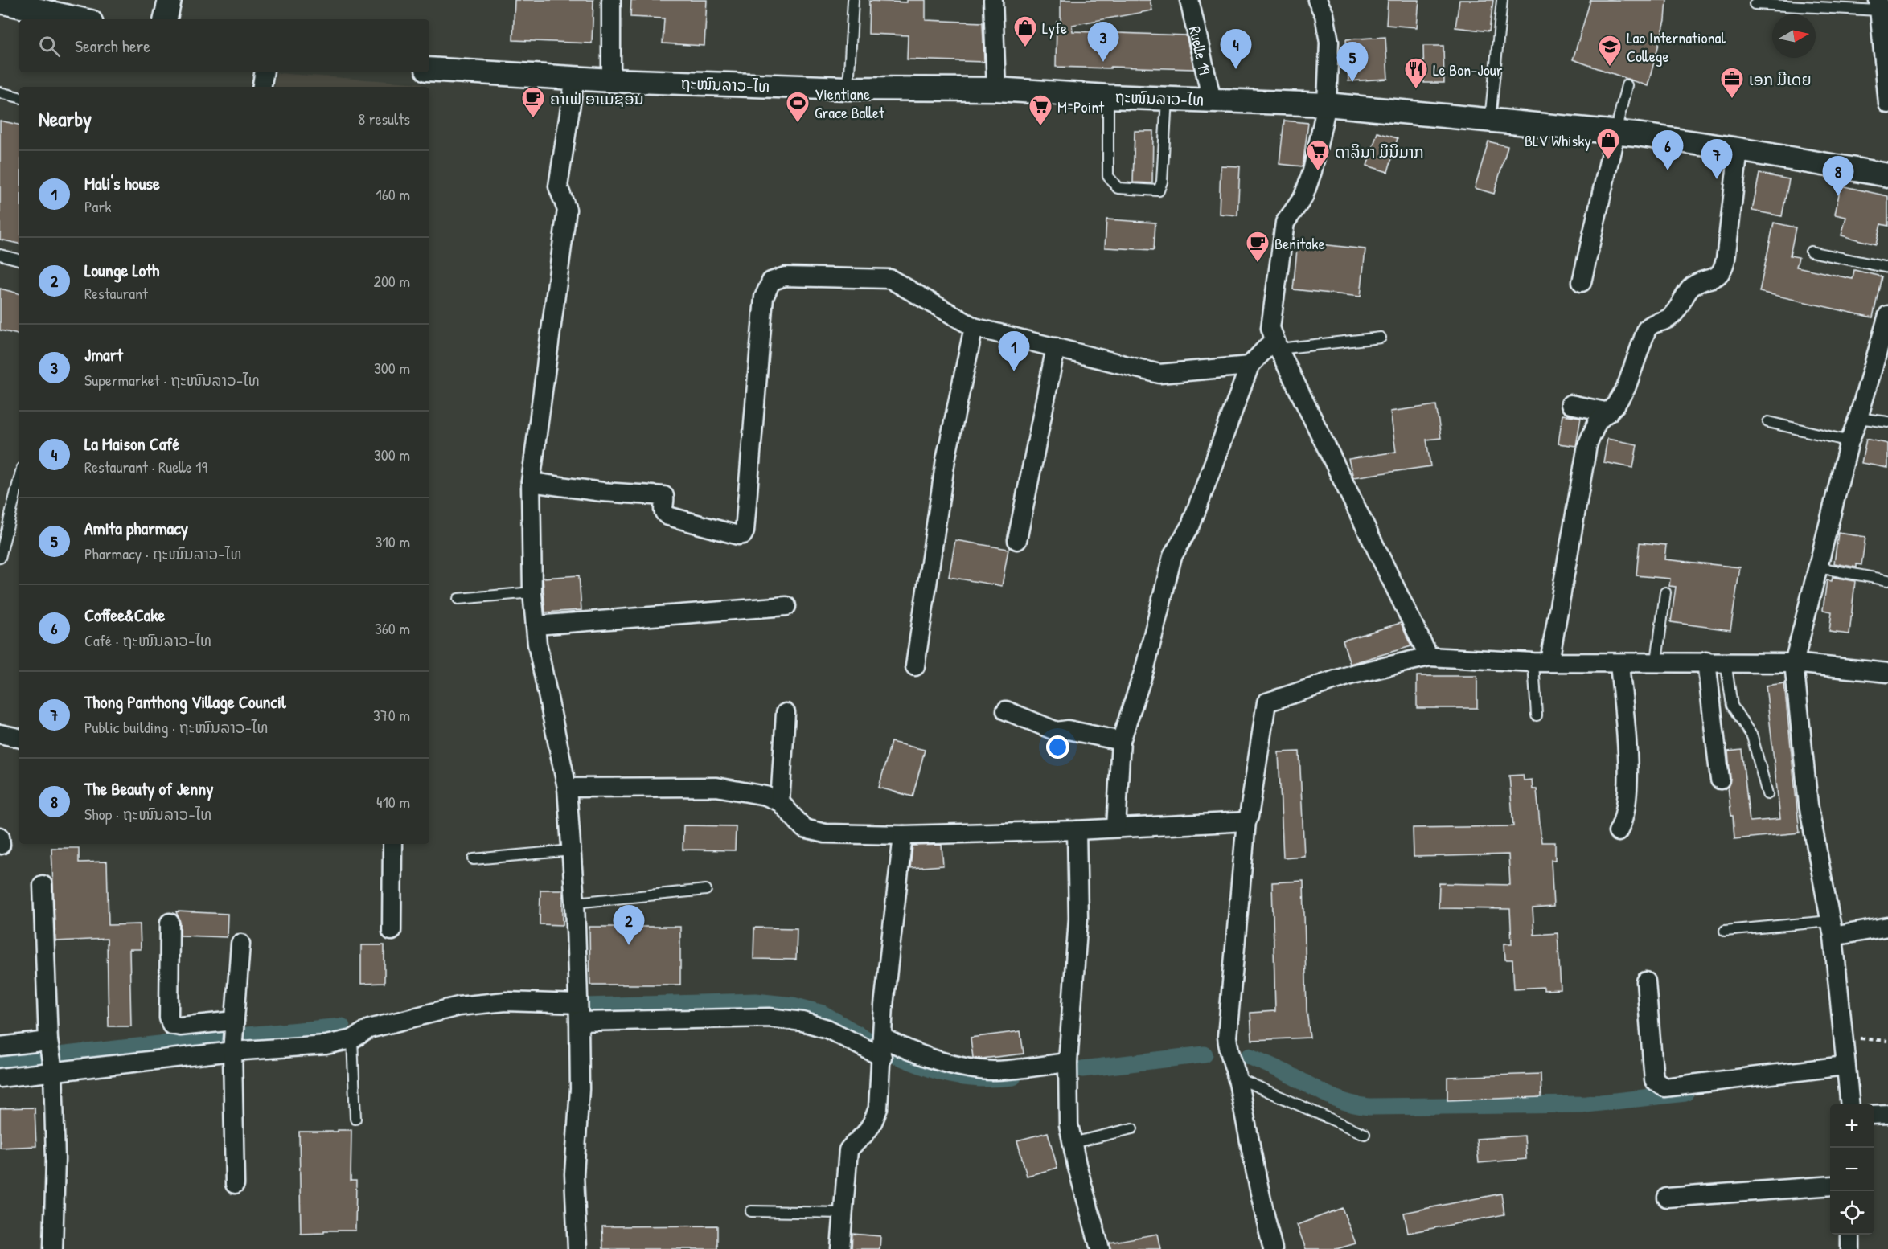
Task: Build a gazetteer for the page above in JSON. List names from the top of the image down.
{
  "streets": {
    "street": ["Ruelle 19", "ຖະໜົນລາວ-ໄທ"]
  },
  "crossings": [
    ["Ruelle 19", "ຖະໜົນລາວ-ໄທ"]
  ],
  "places": {
    "shop": ["Lyfe", "BLV Whisky"],
    "school or university": ["Lao International College"],
    "restaurant": ["Le Bon-Jour"],
    "office": ["ເອກ ມີເດຍ"],
    "cafe": ["ຄາເຟ່ ອາເມຊອນ", "Benitake"],
    "sports": ["Vientiane Grace Ballet"],
    "supermarket": ["M-Point", "ດາລິນາ ມິນິມາກ"]
  },
  "north": "right",
  "page": {
    "search": "Search here",
    "pins": [
      "3",
      "4",
      "5",
      "6",
      "7",
      "8",
      "1",
      "2"
    ],
    "heading": ["Nearby", "8 results"],
    "list": [
      {
        "mark": "1",
        "name": "Mali's house",
        "note": "Park",
        "value": "160 m"
      },
      {
        "mark": "2",
        "name": "Lounge Loth",
        "note": "Restaurant",
        "value": "200 m"
      },
      {
        "mark": "3",
        "name": "Jmart",
        "note": "Supermarket · ຖະໜົນລາວ-ໄທ",
        "value": "300 m"
      },
      {
        "mark": "4",
        "name": "La Maison Café",
        "note": "Restaurant · Ruelle 19",
        "value": "300 m"
      },
      {
        "mark": "5",
        "name": "Amita pharmacy",
        "note": "Pharmacy · ຖະໜົນລາວ-ໄທ",
        "value": "310 m"
      },
      {
        "mark": "6",
        "name": "Coffee&Cake",
        "note": "Café · ຖະໜົນລາວ-ໄທ",
        "value": "360 m"
      },
      {
        "mark": "7",
        "name": "Thong Panthong Village Council",
        "note": "Public building · ຖະໜົນລາວ-ໄທ",
        "value": "370 m"
      },
      {
        "mark": "8",
        "name": "The Beauty of Jenny",
        "note": "Shop · ຖະໜົນລາວ-ໄທ",
        "value": "410 m"
      }
    ],
    "map_buttons": ["+", "−"]
  }
}
